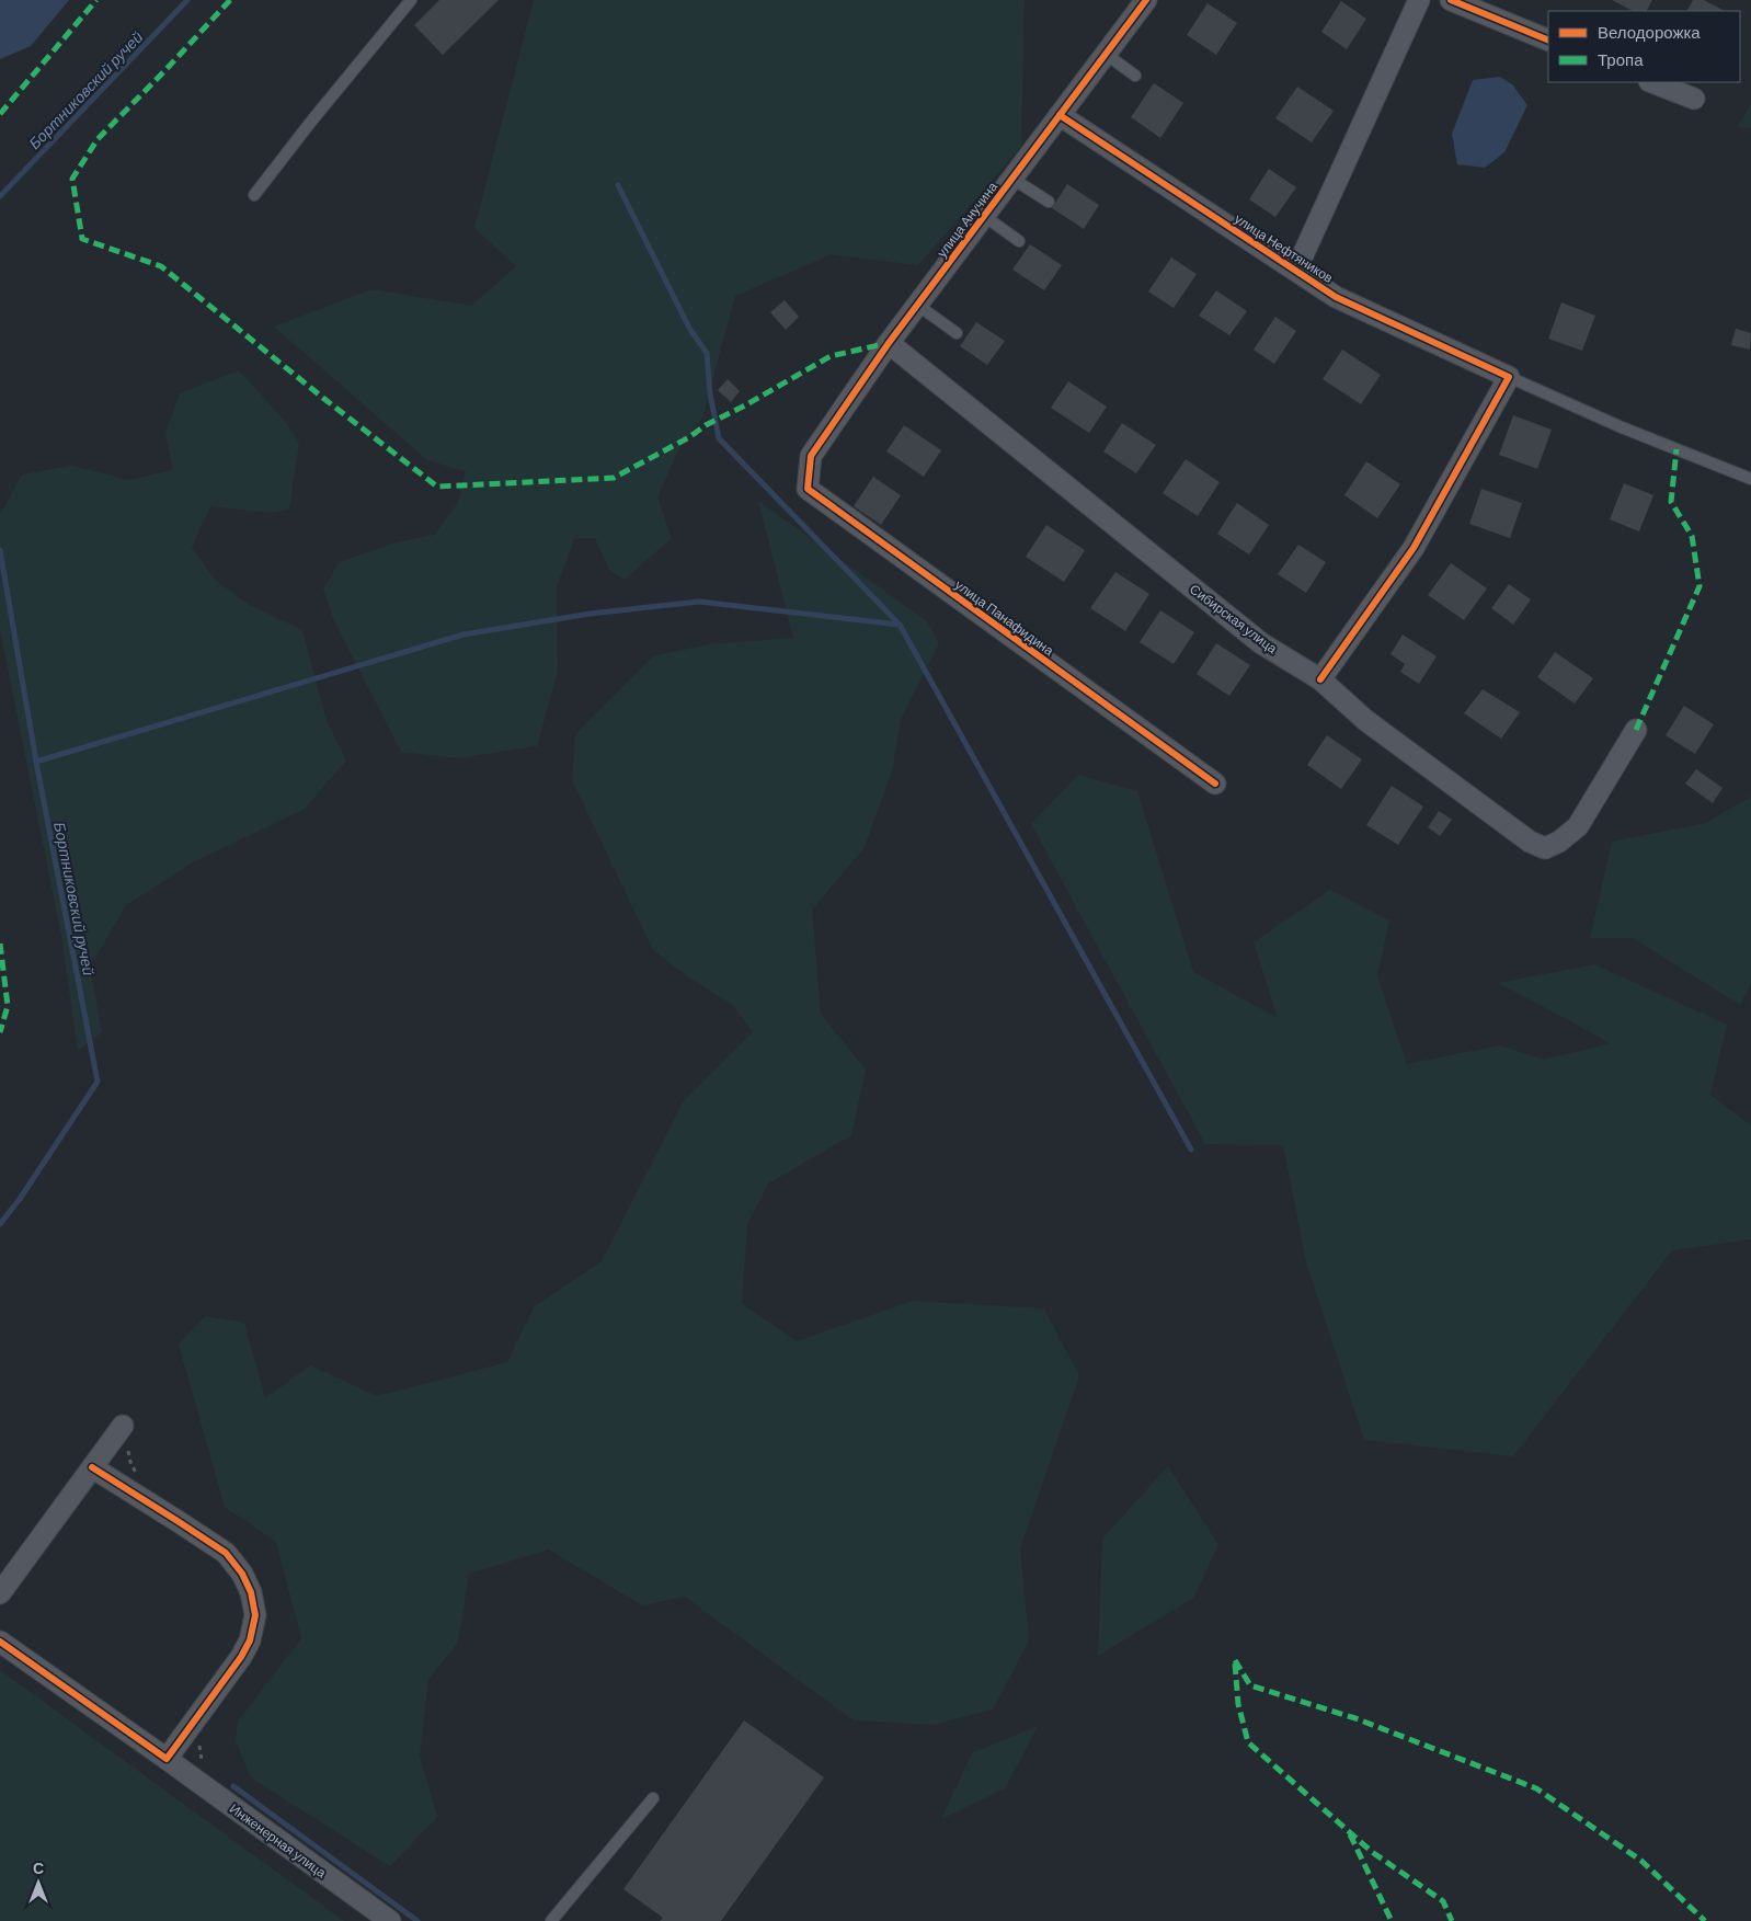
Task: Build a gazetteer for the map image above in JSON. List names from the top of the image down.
{
  "streets": {
    "street": [
      "улица Анучина",
      "улица Нефтяников",
      "улица Панафидина",
      "Сибирская улица",
      "Инженерная улица"
    ]
  },
  "crossings": [
    ["улица Анучина", "улица Нефтяников"],
    ["улица Анучина", "улица Панафидина"],
    ["улица Анучина", "Сибирская улица"]
  ],
  "water": ["Бортниковский ручей"],
  "legend": ["Велодорожка", "Тропа"],
  "north": "top"
}
